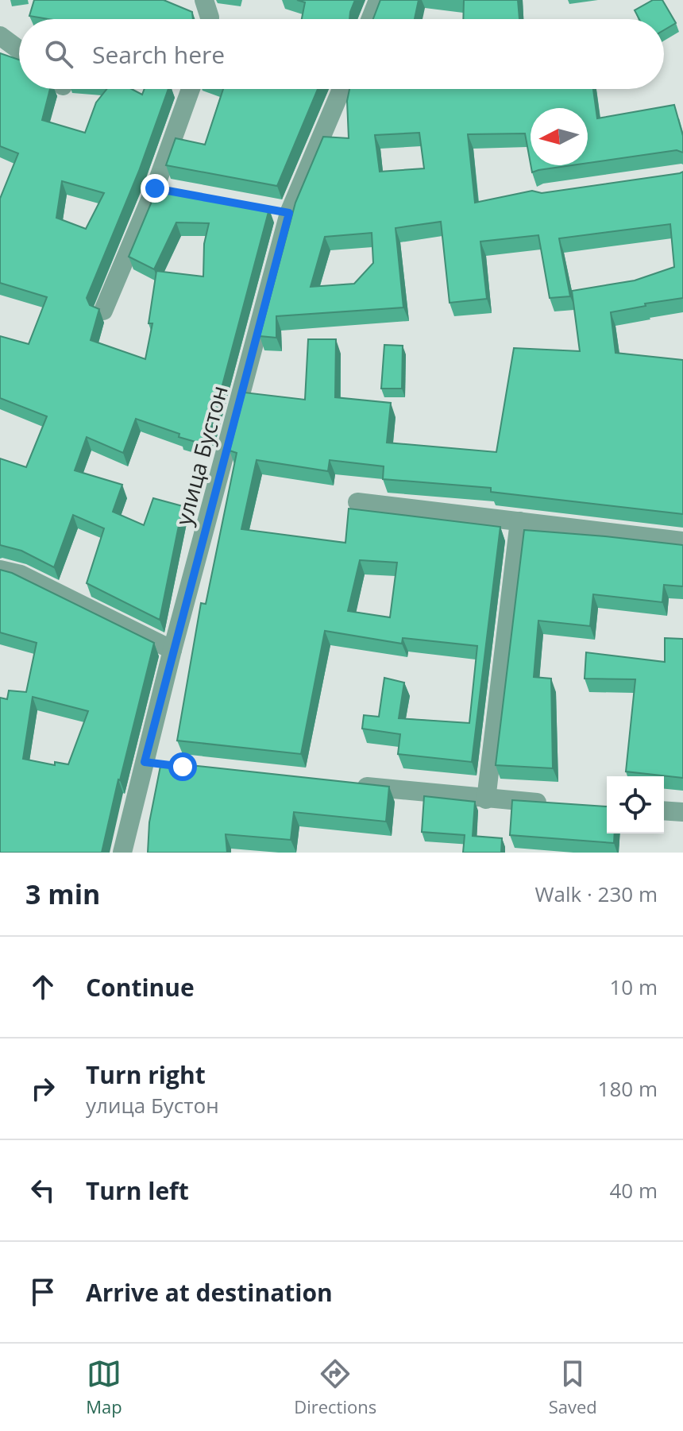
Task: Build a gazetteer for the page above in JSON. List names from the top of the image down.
{
  "streets": {
    "street": ["улица Бустон"]
  },
  "north": "left",
  "page": {
    "search": "Search here",
    "heading": ["3 min", "Walk · 230 m"],
    "list": [
      ["Continue", "10 m"],
      ["Turn right", "улица Бустон", "180 m"],
      ["Turn left", "40 m"],
      "Arrive at destination"
    ],
    "nav": ["Map", "Directions", "Saved"]
  }
}
